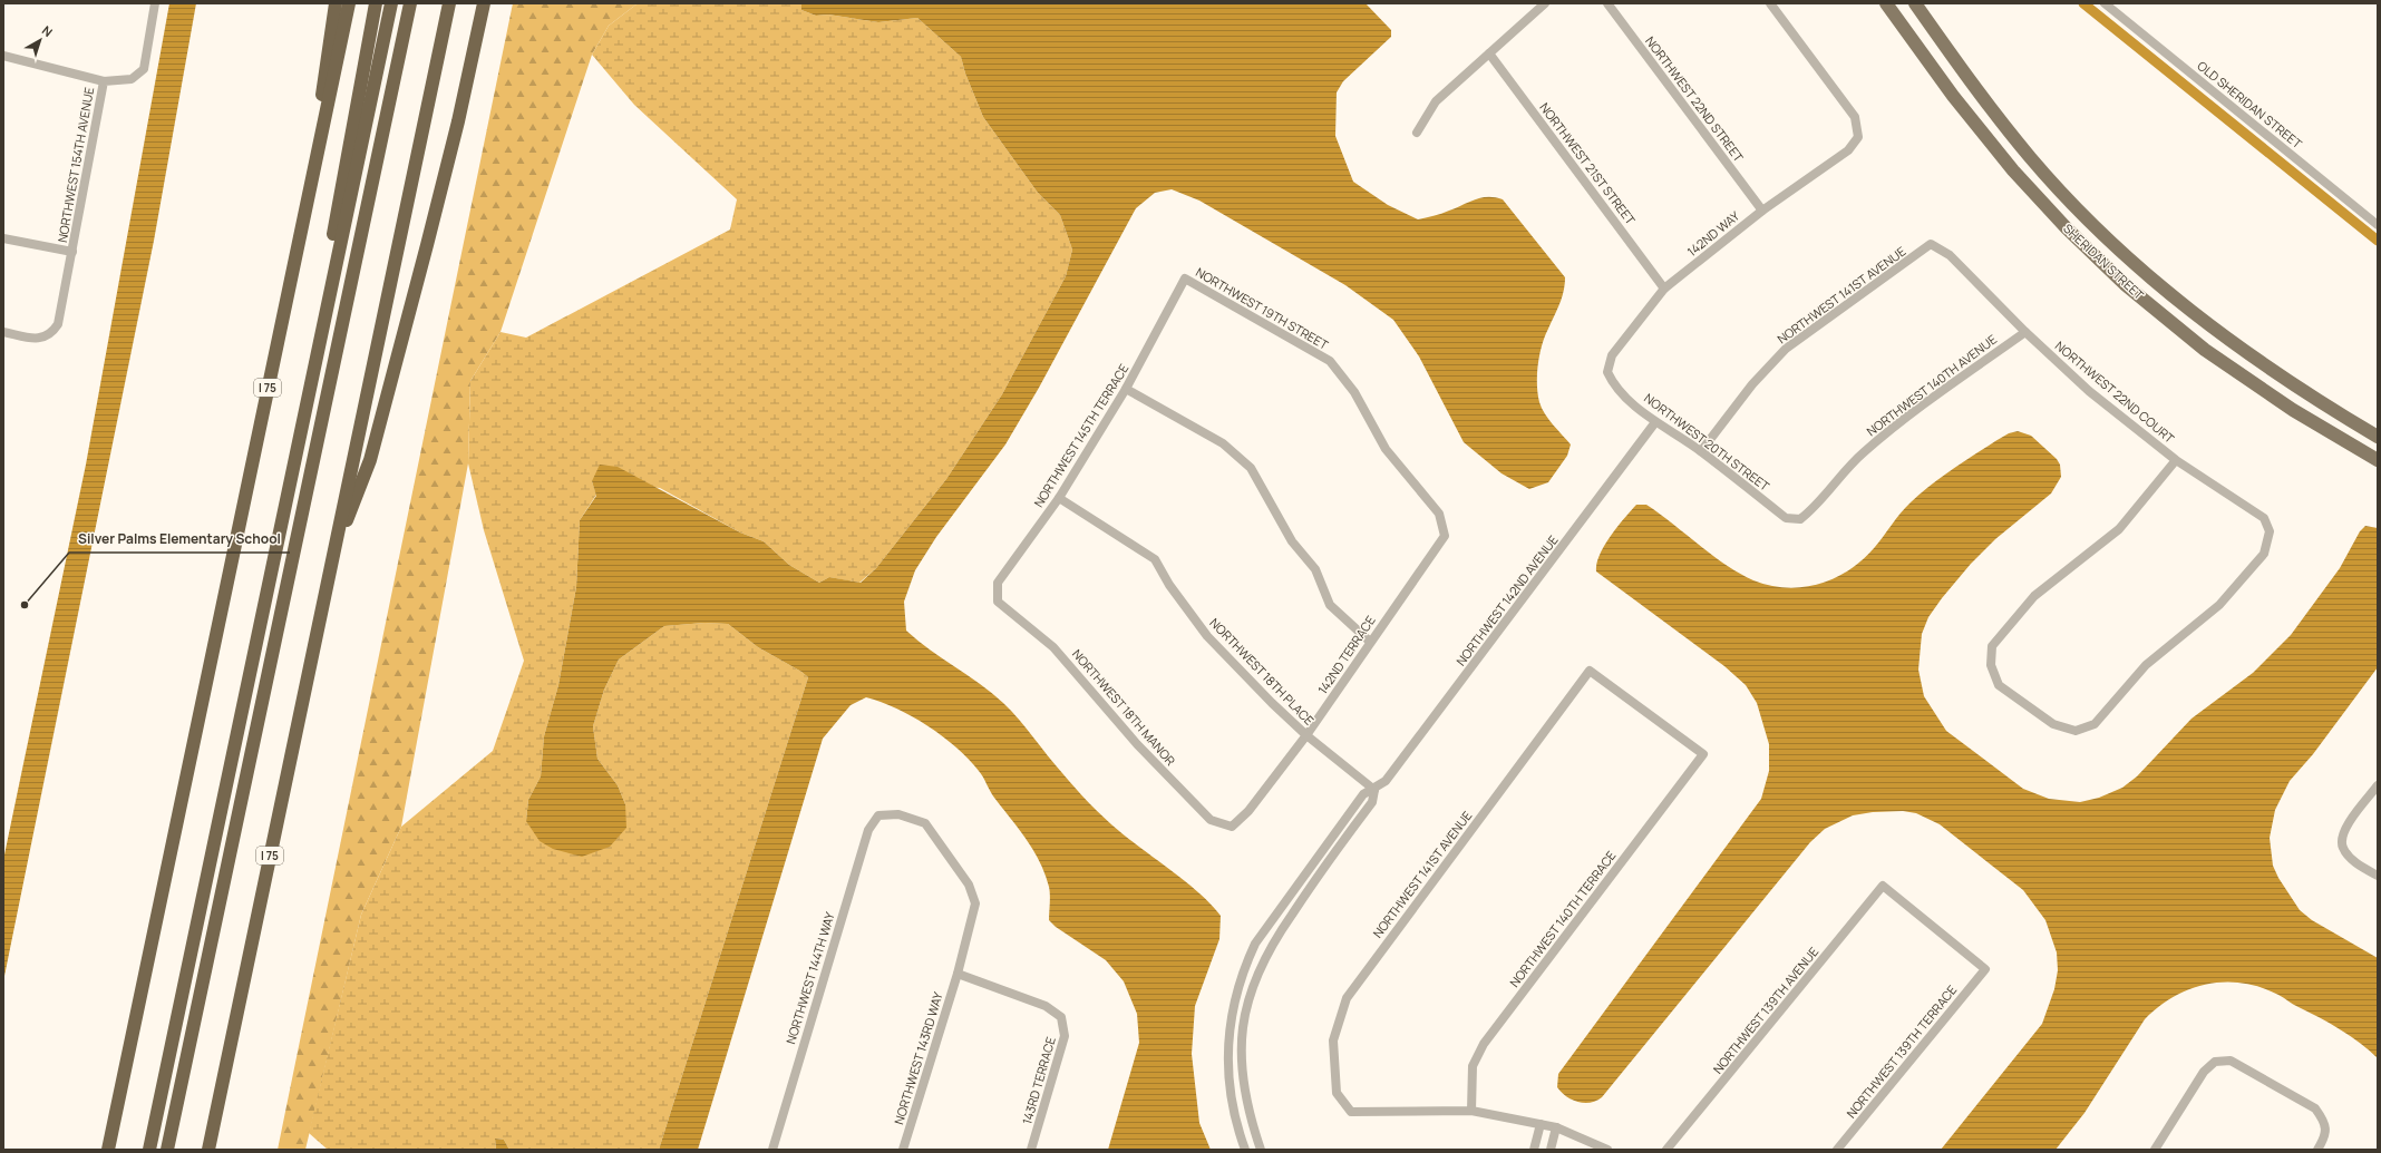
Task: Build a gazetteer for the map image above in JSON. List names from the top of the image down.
{
  "streets": {
    "highway": ["I 75"],
    "main road": ["SHERIDAN STREET"],
    "street": [
      "NORTHWEST 22ND STREET",
      "OLD SHERIDAN STREET",
      "NORTHWEST 21ST STREET",
      "NORTHWEST 154TH AVENUE",
      "142ND WAY",
      "NORTHWEST 141ST AVENUE",
      "NORTHWEST 19TH STREET",
      "NORTHWEST 140TH AVENUE",
      "NORTHWEST 22ND COURT",
      "NORTHWEST 145TH TERRACE",
      "NORTHWEST 20TH STREET",
      "NORTHWEST 142ND AVENUE",
      "142ND TERRACE",
      "NORTHWEST 18TH PLACE",
      "NORTHWEST 18TH MANOR",
      "NORTHWEST 140TH TERRACE",
      "NORTHWEST 144TH WAY",
      "NORTHWEST 139TH AVENUE",
      "NORTHWEST 139TH TERRACE",
      "NORTHWEST 143RD WAY",
      "143RD TERRACE"
    ]
  },
  "crossings": [
    ["NORTHWEST 22ND STREET", "142ND WAY"],
    ["NORTHWEST 21ST STREET", "142ND WAY"],
    ["142ND WAY", "NORTHWEST 20TH STREET"],
    ["NORTHWEST 141ST AVENUE", "NORTHWEST 22ND COURT"],
    ["NORTHWEST 141ST AVENUE", "NORTHWEST 20TH STREET"],
    ["NORTHWEST 141ST AVENUE", "NORTHWEST 140TH TERRACE"],
    ["NORTHWEST 19TH STREET", "NORTHWEST 145TH TERRACE"],
    ["NORTHWEST 19TH STREET", "142ND TERRACE"],
    ["NORTHWEST 140TH AVENUE", "NORTHWEST 22ND COURT"],
    ["NORTHWEST 140TH AVENUE", "NORTHWEST 20TH STREET"],
    ["NORTHWEST 145TH TERRACE", "NORTHWEST 18TH PLACE"],
    ["NORTHWEST 145TH TERRACE", "NORTHWEST 18TH MANOR"],
    ["NORTHWEST 20TH STREET", "NORTHWEST 142ND AVENUE"],
    ["NORTHWEST 142ND AVENUE", "NORTHWEST 18TH PLACE"],
    ["142ND TERRACE", "NORTHWEST 18TH PLACE"],
    ["142ND TERRACE", "NORTHWEST 18TH MANOR"],
    ["NORTHWEST 144TH WAY", "NORTHWEST 143RD WAY"],
    ["NORTHWEST 139TH AVENUE", "NORTHWEST 139TH TERRACE"],
    ["NORTHWEST 143RD WAY", "143RD TERRACE"]
  ],
  "places": ["Silver Palms Elementary School"],
  "north": "top right"
}
